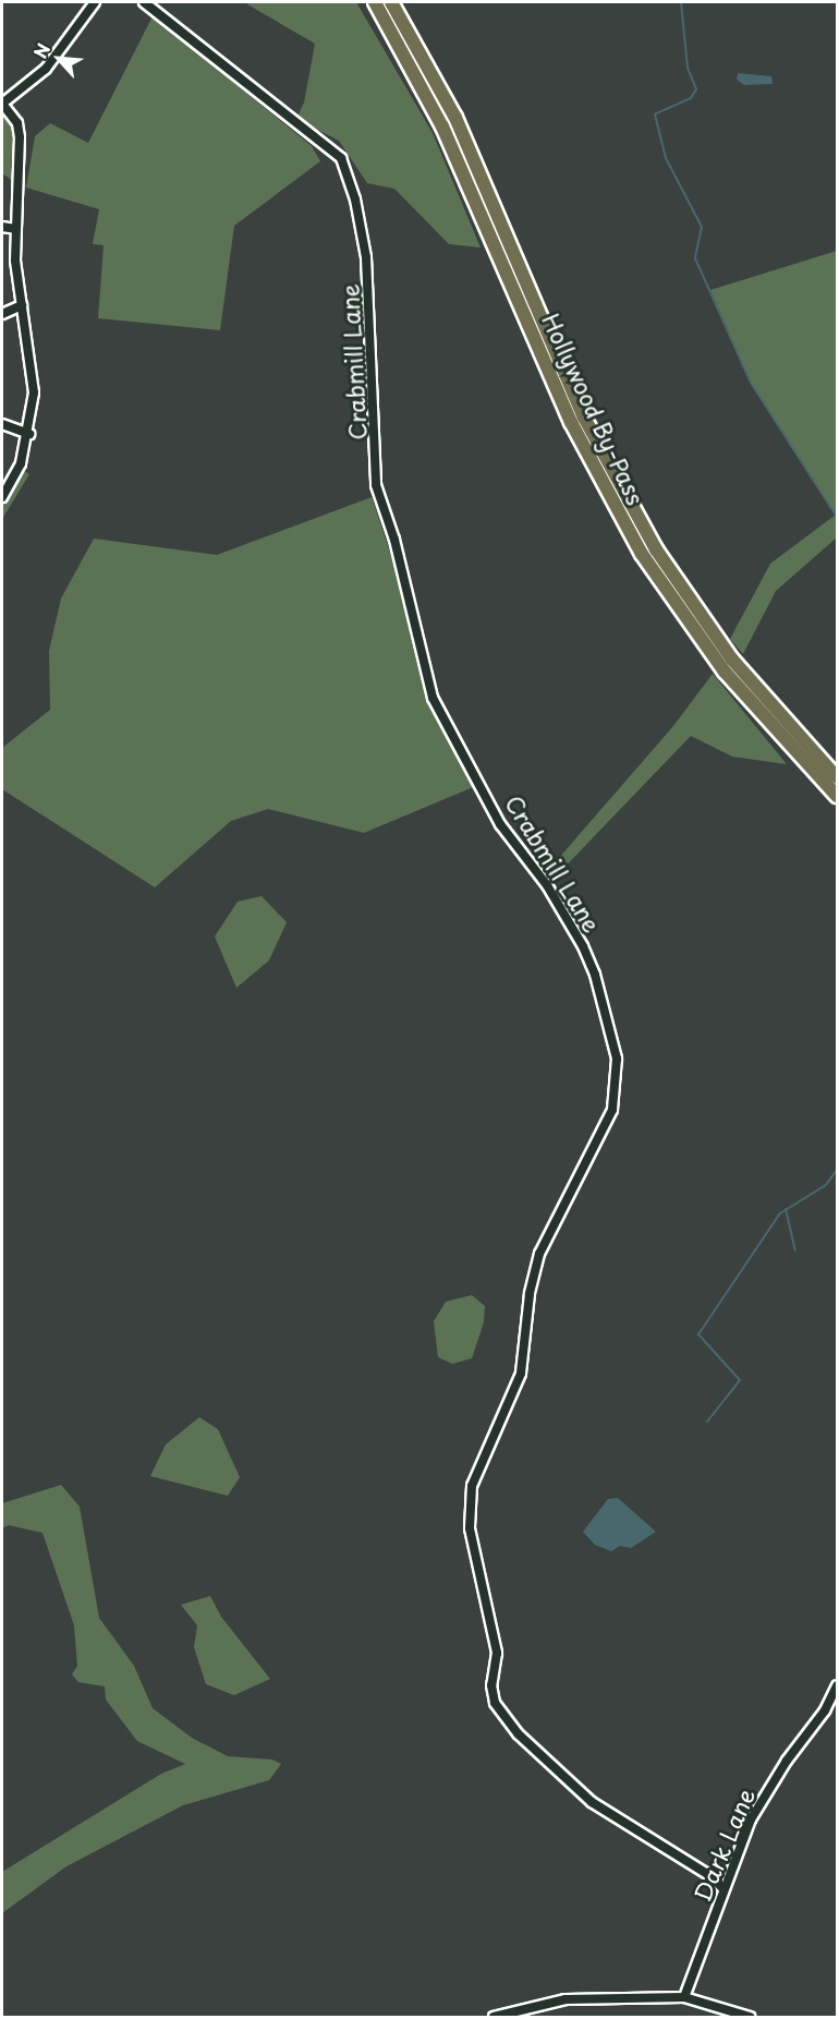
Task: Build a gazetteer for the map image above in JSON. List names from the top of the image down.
{
  "streets": {
    "highway": ["Hollywood By-Pass"],
    "street": ["Crabmill Lane", "Dark Lane"]
  },
  "crossings": [
    ["Crabmill Lane", "Dark Lane"]
  ],
  "north": "top left"
}
